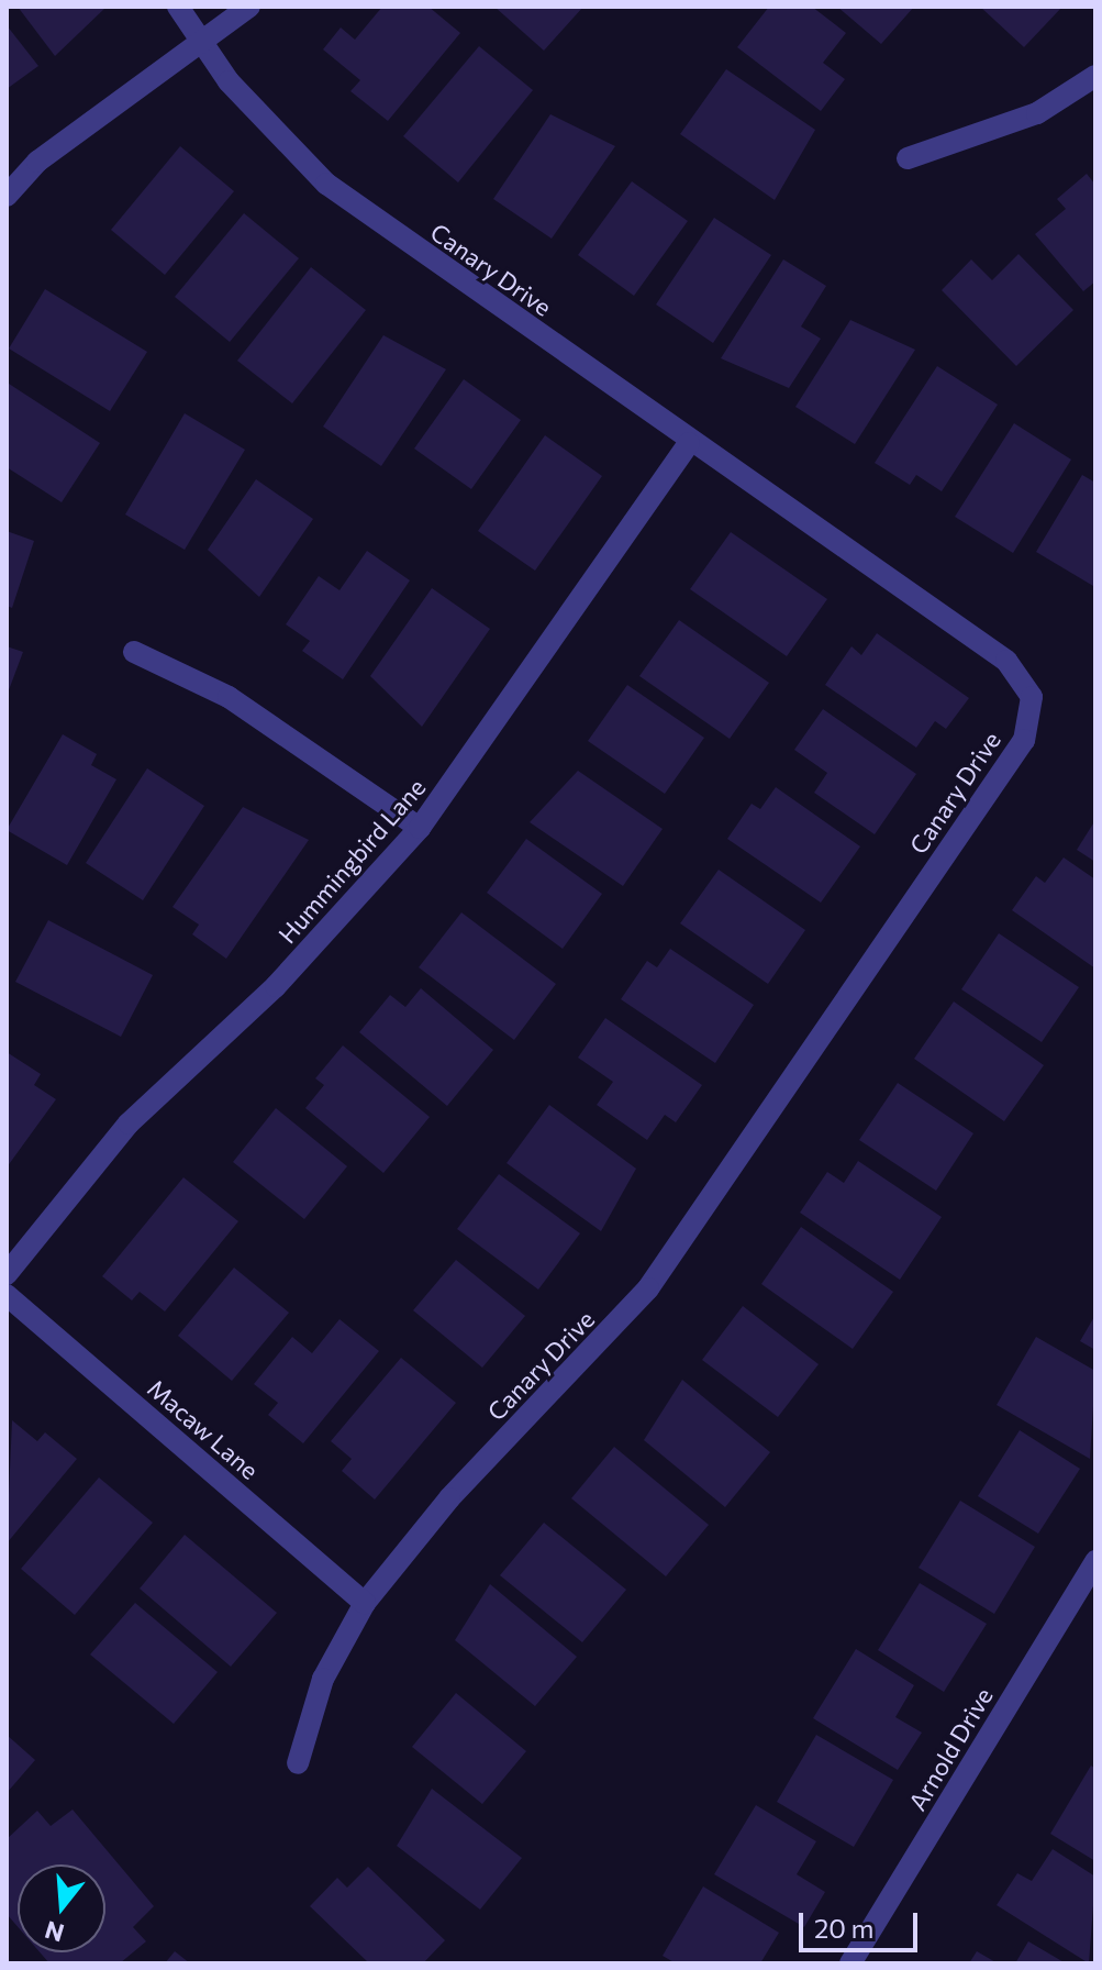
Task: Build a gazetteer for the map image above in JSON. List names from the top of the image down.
{
  "streets": {
    "street": [
      "Canary Drive",
      "Hummingbird Lane",
      "Macaw Lane",
      "Arnold Drive"
    ]
  },
  "crossings": [
    ["Canary Drive", "Hummingbird Lane"],
    ["Canary Drive", "Macaw Lane"]
  ],
  "scale_bar": "20 m",
  "north": "bottom"
}
